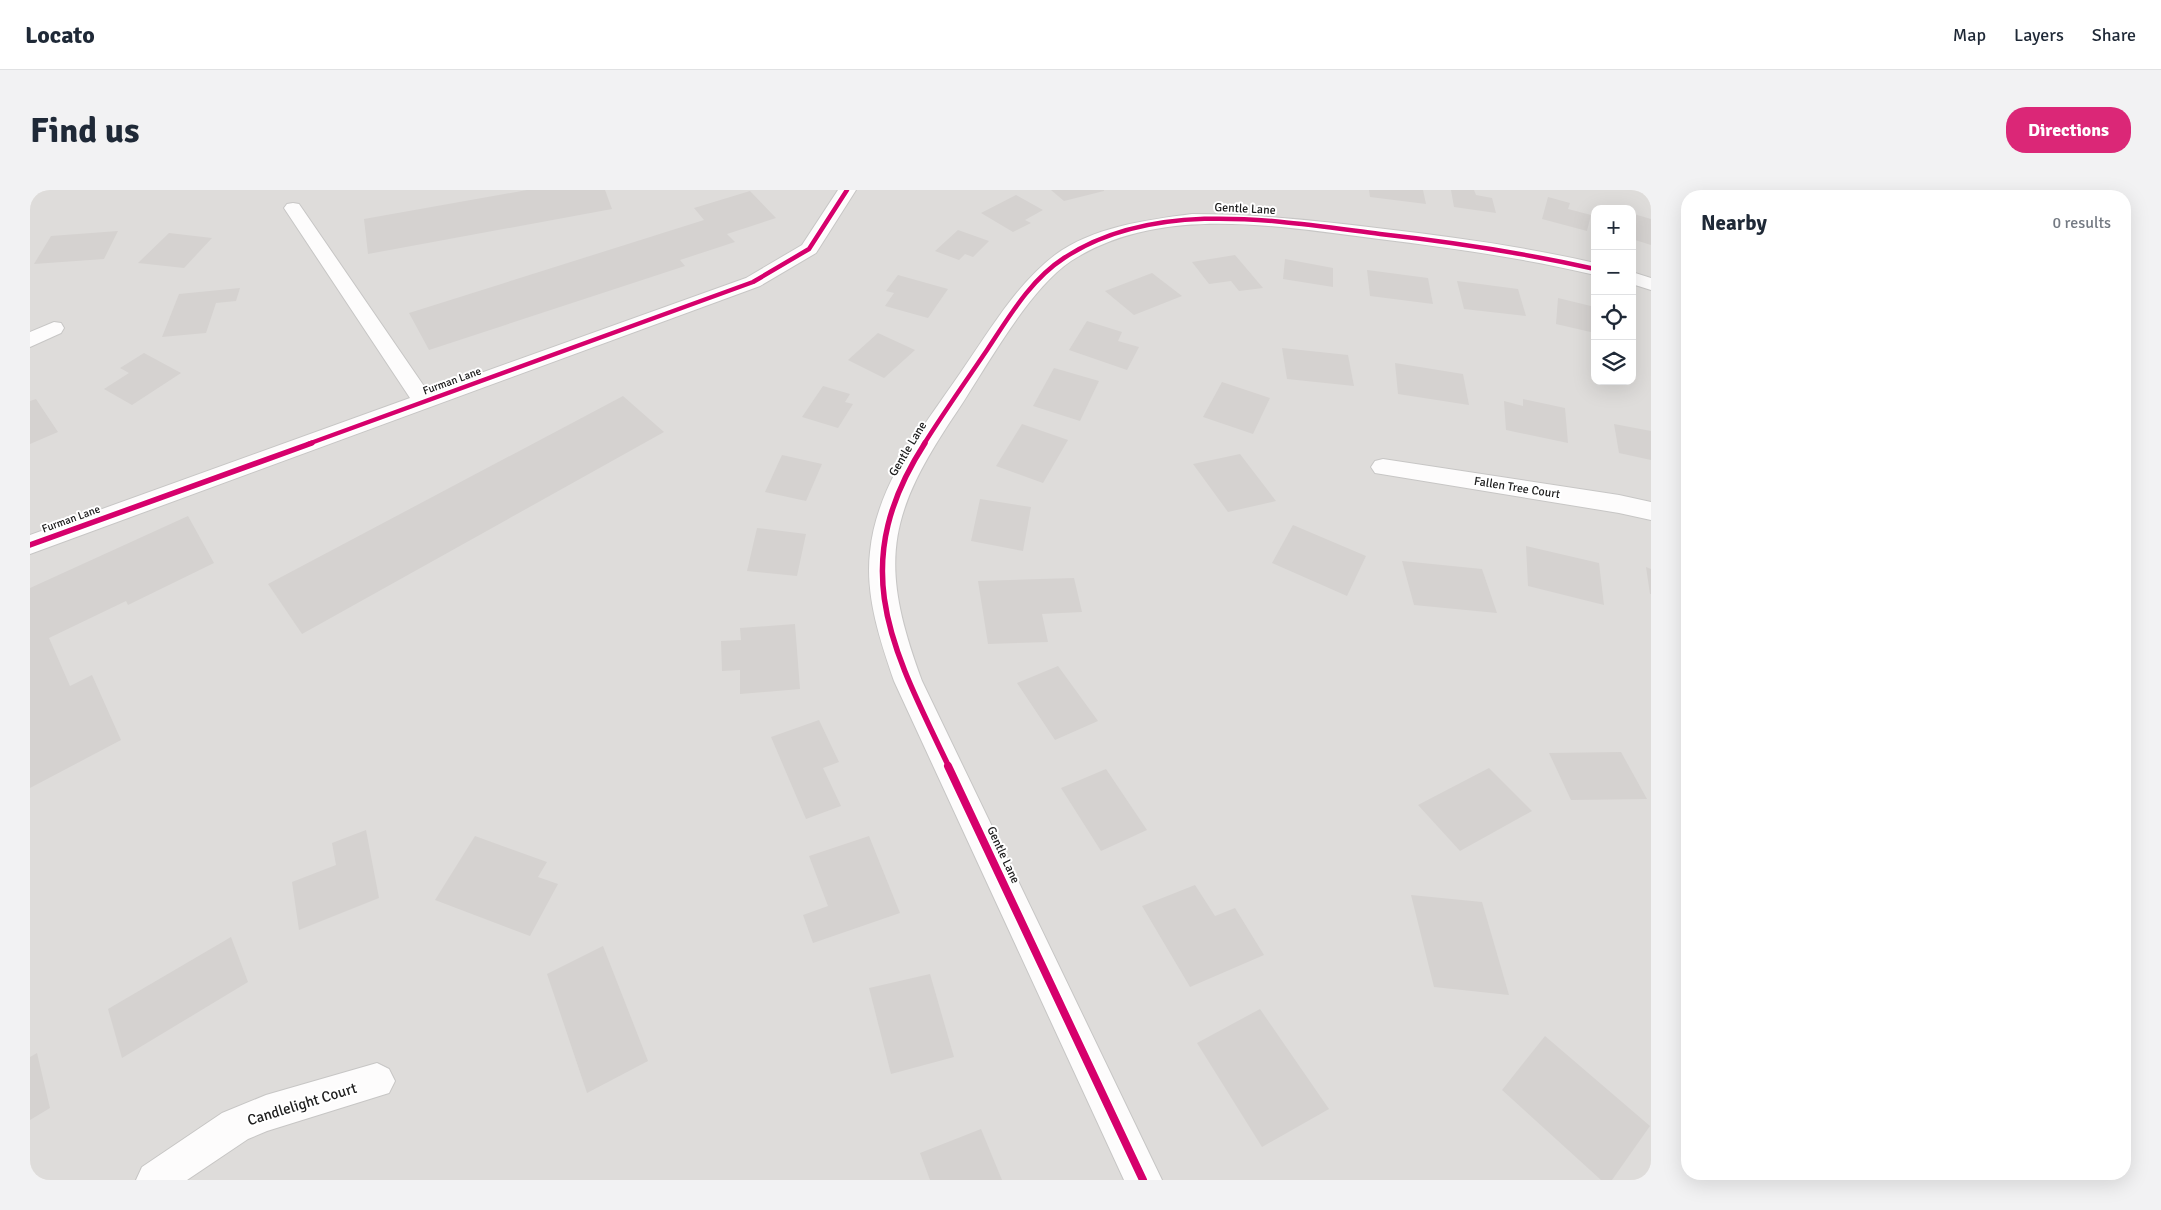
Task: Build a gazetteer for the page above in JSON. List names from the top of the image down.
{
  "streets": {
    "street": [
      "Gentle Lane",
      "Furman Lane",
      "Fallen Tree Court",
      "Candlelight Court"
    ]
  },
  "page": {
    "header": "Locato",
    "nav": ["Map", "Layers", "Share"],
    "buttons": "Directions",
    "title": "Find us",
    "heading": ["Nearby", "0 results"],
    "map_buttons": ["+", "−"]
  }
}
